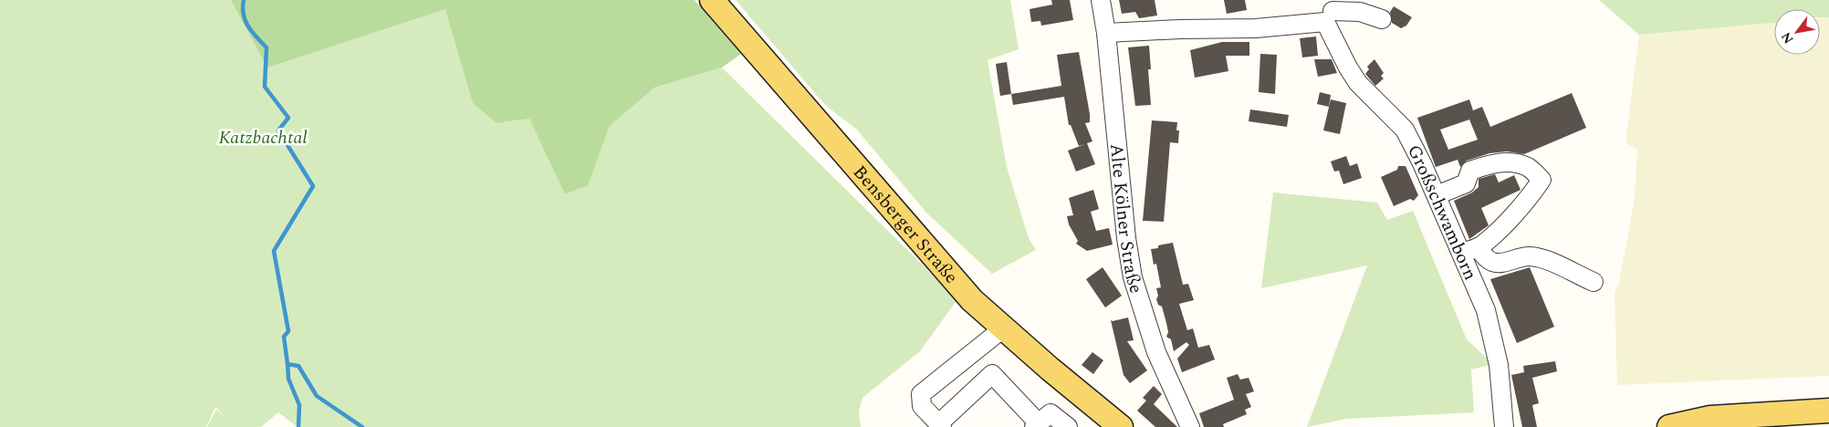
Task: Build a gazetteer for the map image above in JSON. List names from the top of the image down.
{
  "streets": {
    "main road": ["Bensberger Straße"],
    "street": ["Großschwamborn", "Alte Kölner Straße"]
  },
  "parks": ["Katzbachtal"],
  "north": "bottom left"
}
